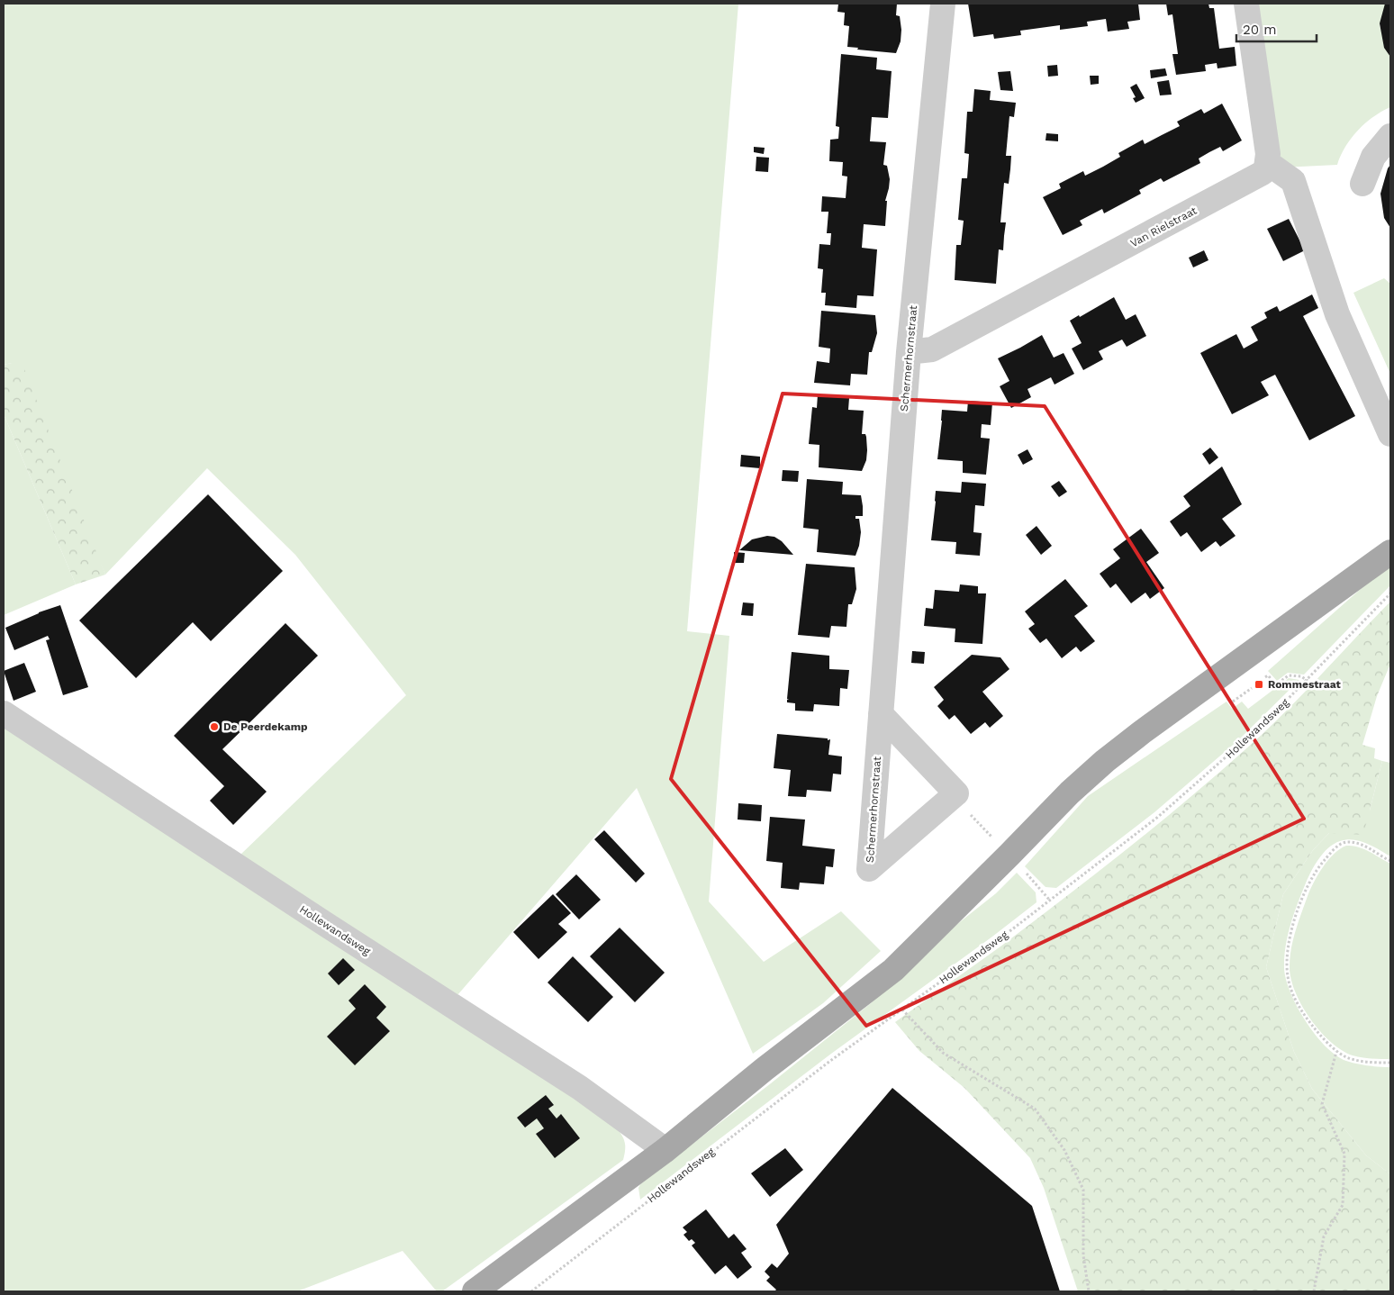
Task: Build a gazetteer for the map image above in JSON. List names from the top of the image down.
{
  "streets": {
    "street": ["Van Rielstraat", "Schermerhornstraat", "Hollewandsweg"]
  },
  "crossings": [
    ["Van Rielstraat", "Schermerhornstraat"]
  ],
  "places": {
    "transit": ["Rommestraat"],
    "other": ["De Peerdekamp"]
  },
  "scale_bar": "20 m"
}
